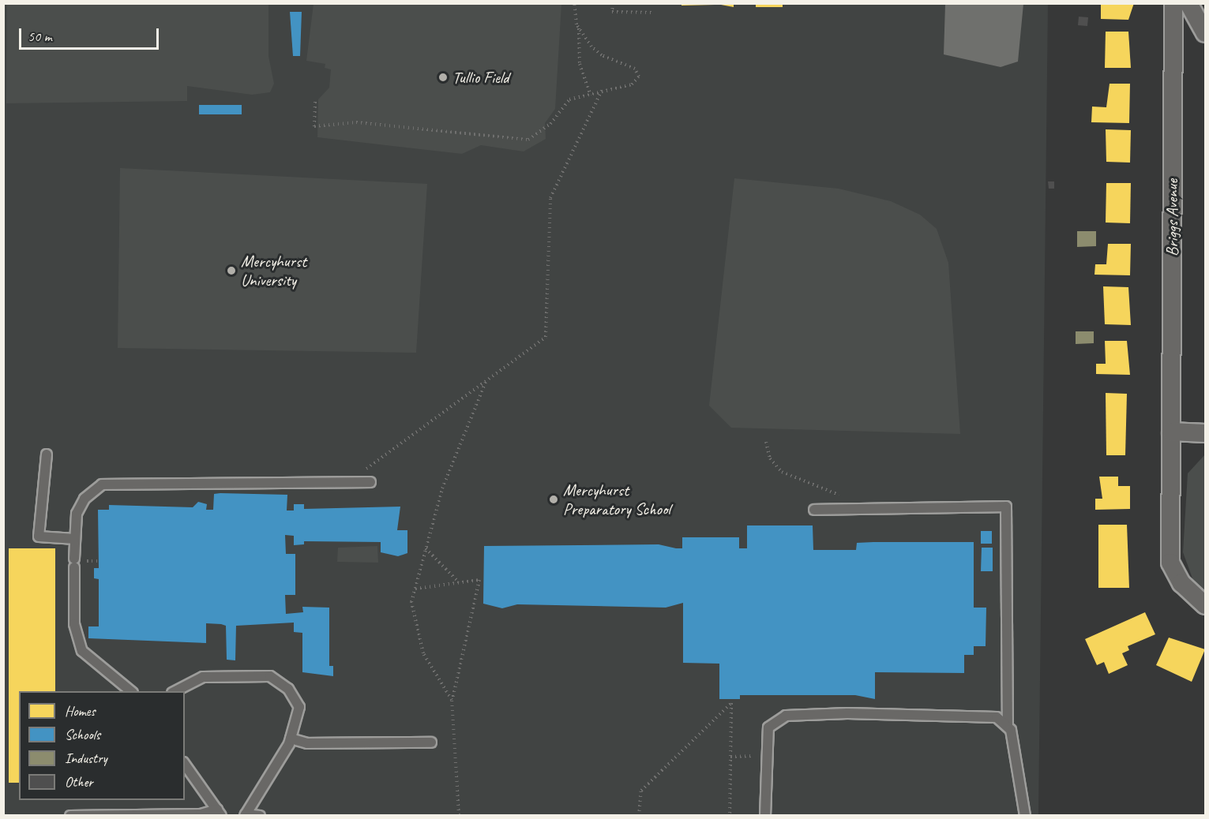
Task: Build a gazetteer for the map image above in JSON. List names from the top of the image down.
{
  "streets": {
    "street": ["Briggs Avenue"]
  },
  "places": ["Tullio Field", "Mercyhurst University", "Mercyhurst Preparatory School"],
  "legend": [
    "Homes",
    "Schools",
    "Industry",
    "Other"
  ],
  "scale_bar": "50 m"
}
